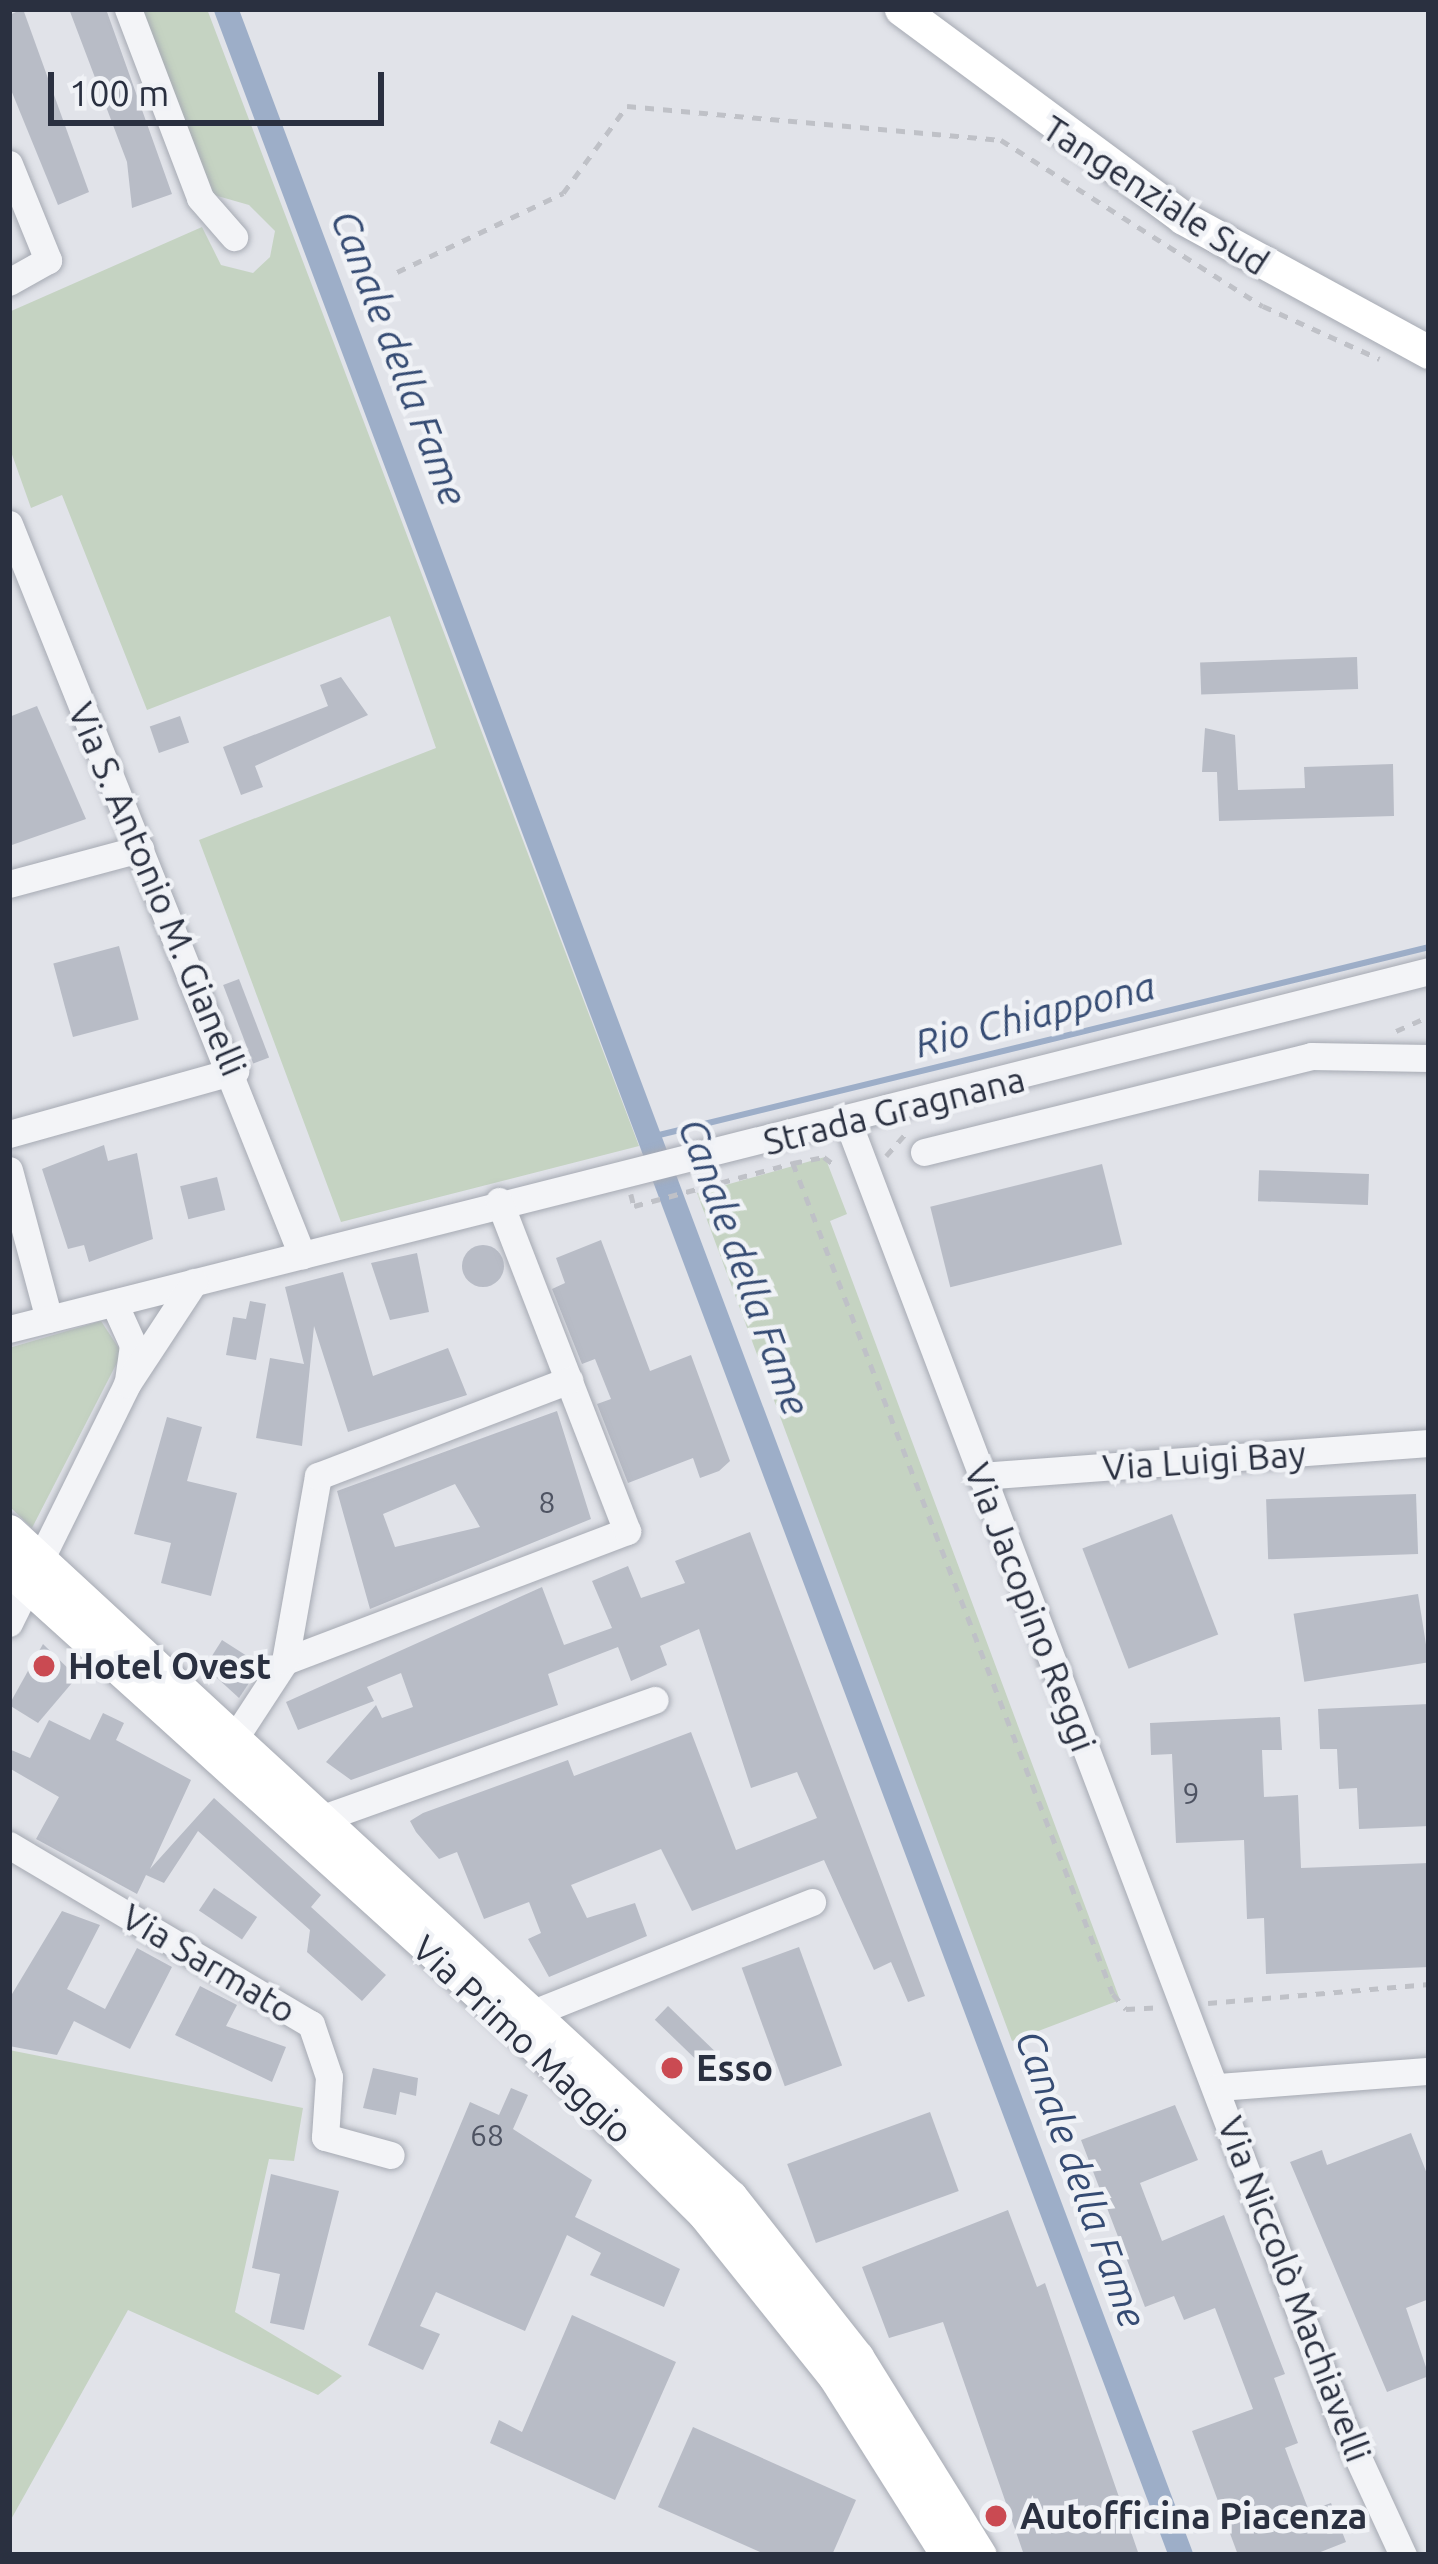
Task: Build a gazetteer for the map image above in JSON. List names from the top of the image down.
{
  "streets": {
    "main road": ["Tangenziale Sud", "Via Primo Maggio"],
    "street": [
      "Via S. Antonio M. Gianelli",
      "Strada Gragnana",
      "Via Luigi Bay",
      "Via Jacopino Reggi",
      "Via Sarmato",
      "Via Niccolò Machiavelli"
    ]
  },
  "crossings": [
    ["Via S. Antonio M. Gianelli", "Strada Gragnana"],
    ["Strada Gragnana", "Via Jacopino Reggi"],
    ["Via Luigi Bay", "Via Jacopino Reggi"],
    ["Via Jacopino Reggi", "Via Niccolò Machiavelli"]
  ],
  "water": ["Canale della Fame", "Rio Chiappona"],
  "places": ["Hotel Ovest", "Esso", "Autofficina Piacenza"],
  "house_numbers": ["8", "9", "68"],
  "scale_bar": "100 m"
}
